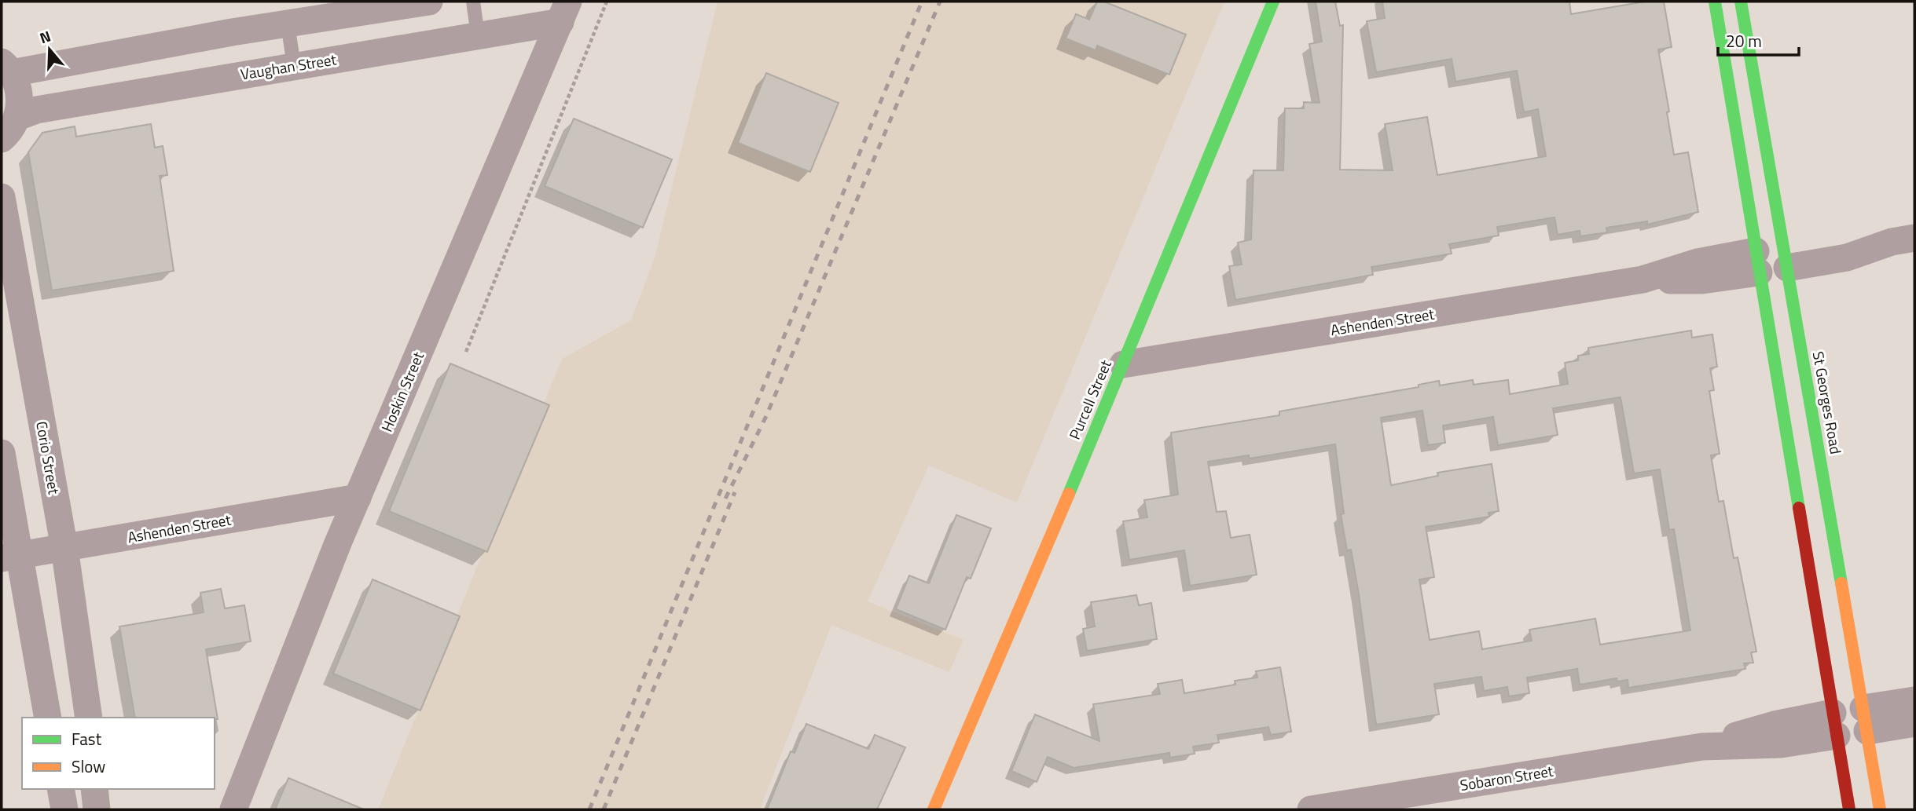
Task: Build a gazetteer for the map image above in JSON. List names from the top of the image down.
{
  "streets": {
    "street": [
      "Vaughan Street",
      "Ashenden Street",
      "Hoskin Street",
      "Purcell Street",
      "St Georges Road",
      "Corio Street",
      "Sobaron Street"
    ]
  },
  "crossings": [
    ["Vaughan Street", "Hoskin Street"],
    ["Ashenden Street", "Hoskin Street"],
    ["Ashenden Street", "Purcell Street"],
    ["Ashenden Street", "St Georges Road"],
    ["Ashenden Street", "Corio Street"],
    ["St Georges Road", "Sobaron Street"]
  ],
  "legend": ["Fast", "Slow"],
  "scale_bar": "20 m",
  "north": "top"
}
